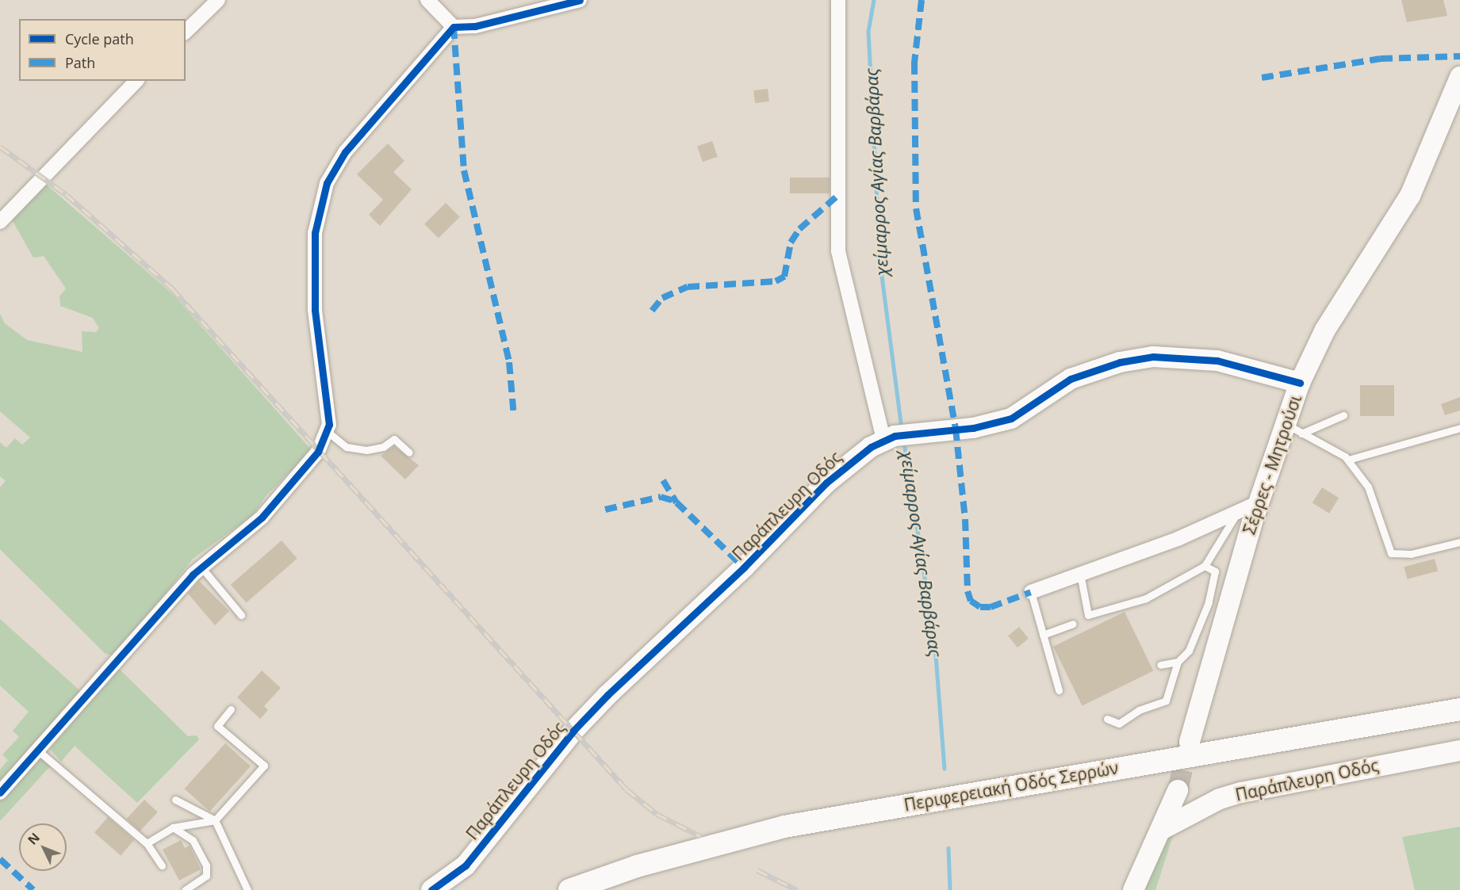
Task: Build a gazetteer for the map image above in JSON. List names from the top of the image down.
{
  "streets": {
    "main road": ["Περιφερειακή Οδός Σερρών"],
    "street": ["Σέρρες - Μητρούσι", "Παράπλευρη Οδός"]
  },
  "crossings": [
    ["Σέρρες - Μητρούσι", "Παράπλευρη Οδός"]
  ],
  "water": ["χείμαρρος Αγίας Βαρβάρας"],
  "legend": ["Cycle path", "Path"],
  "north": "top left"
}
